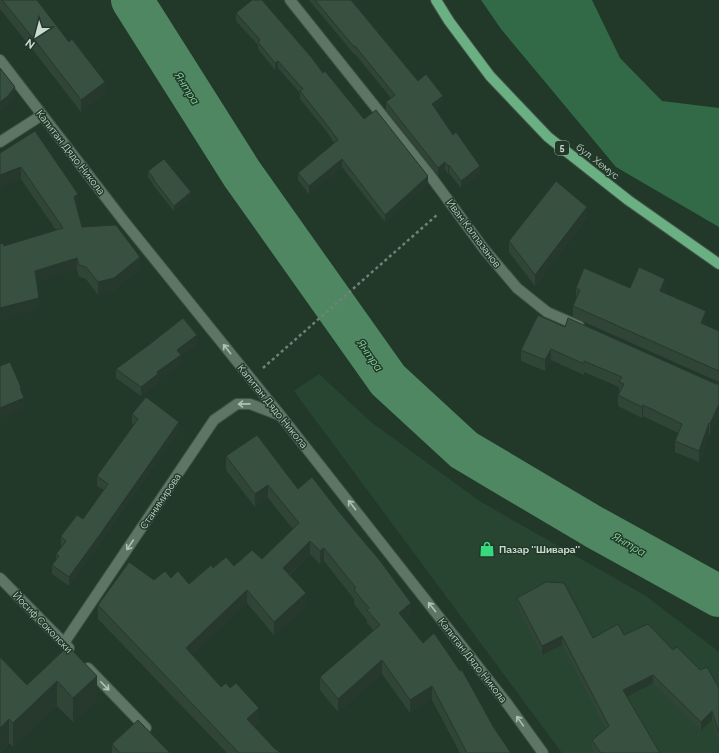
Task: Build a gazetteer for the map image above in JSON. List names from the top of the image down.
{
  "streets": {
    "main road": ["5", "бул. Хемус"],
    "street": [
      "Капитан Дядо Никола",
      "Иван Калпазанов",
      "Станимирова",
      "Йосиф Соколски"
    ]
  },
  "crossings": [
    ["Капитан Дядо Никола", "Станимирова"],
    ["Станимирова", "Йосиф Соколски"]
  ],
  "one_way": ["Капитан Дядо Никола", "Станимирова", "Йосиф Соколски"],
  "water": ["Янтра"],
  "places": {
    "shop": ["Пазар ''Шивара''"]
  },
  "north": "bottom left"
}
